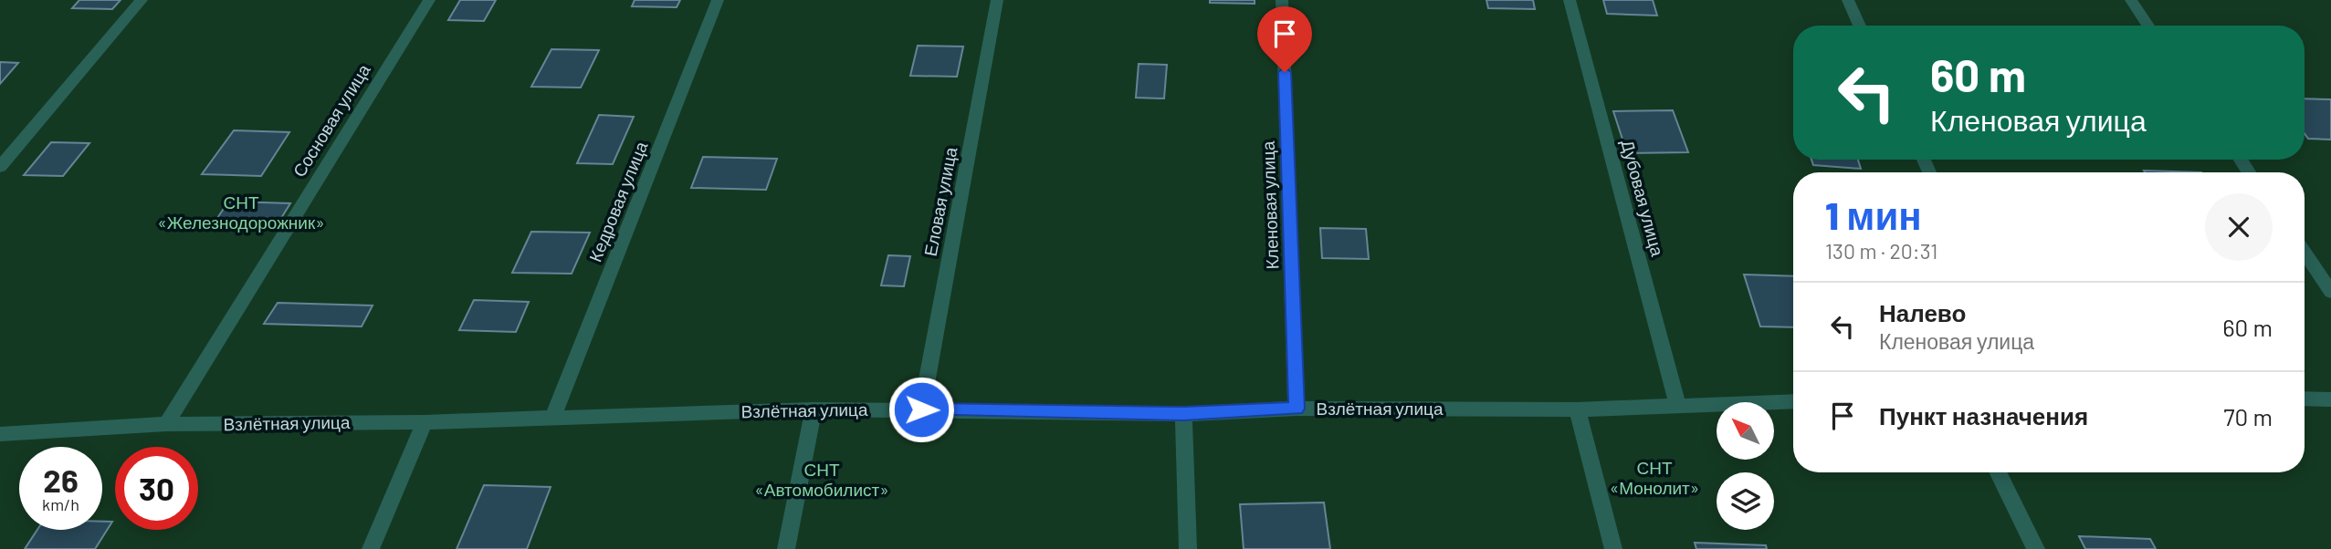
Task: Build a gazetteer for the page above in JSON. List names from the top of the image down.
{
  "streets": {
    "street": [
      "Сосновая улица",
      "Дубовая улица",
      "Кедровая улица",
      "Еловая улица",
      "Кленовая улица",
      "Взлётная улица"
    ]
  },
  "crossings": [
    ["Сосновая улица", "Взлётная улица"],
    ["Дубовая улица", "Взлётная улица"],
    ["Кедровая улица", "Взлётная улица"],
    ["Еловая улица", "Взлётная улица"],
    ["Кленовая улица", "Взлётная улица"]
  ],
  "parks": ["СНТ «Железнодорожник»", "СНТ «Монолит»", "СНТ «Автомобилист»"],
  "north": "top left",
  "page": {
    "turn": ["60 m", "Кленовая улица"],
    "heading": ["1 мин", "130 m · 20:31"],
    "list": [
      {
        "name": "Налево",
        "note": "Кленовая улица",
        "value": "60 m"
      },
      {
        "name": "Пункт назначения",
        "value": "70 m"
      }
    ],
    "speed": "26 km/h",
    "limit": "30"
  }
}
